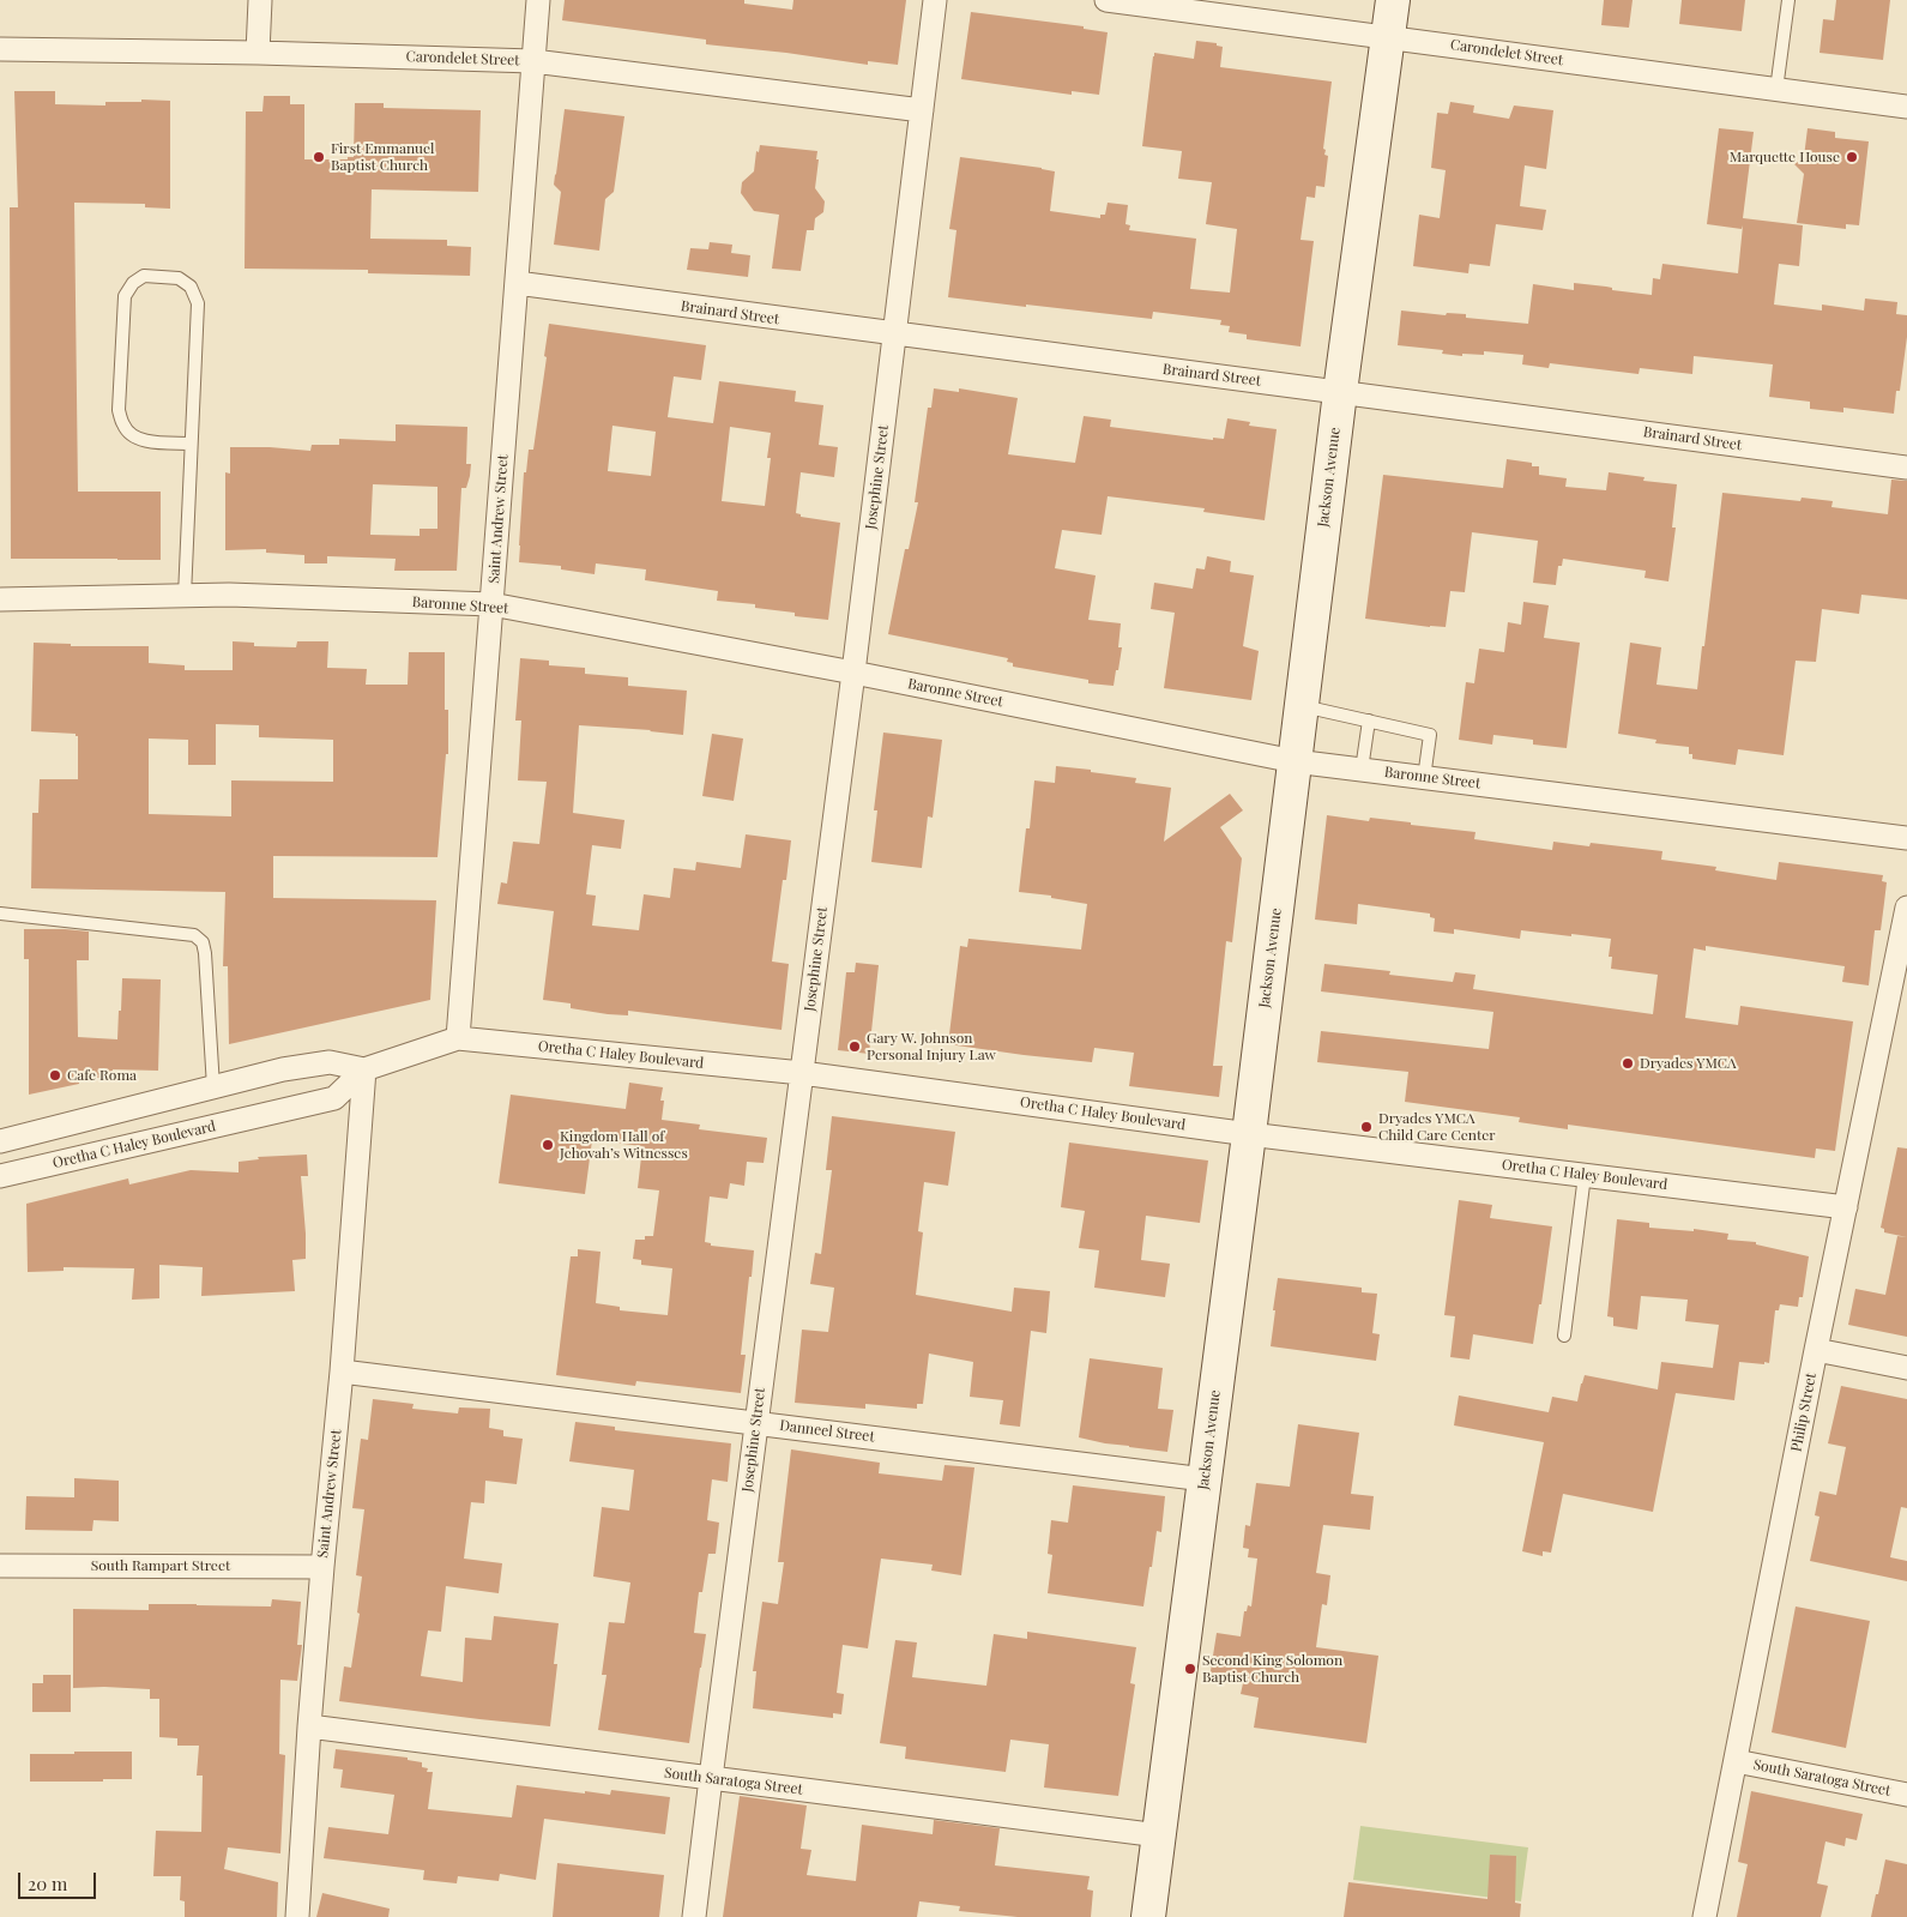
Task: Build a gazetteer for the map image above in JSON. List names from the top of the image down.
{
  "streets": {
    "street": [
      "Carondelet Street",
      "Brainard Street",
      "Josephine Street",
      "Jackson Avenue",
      "Saint Andrew Street",
      "Baronne Street",
      "Oretha C Haley Boulevard",
      "Philip Street",
      "Danneel Street",
      "South Rampart Street",
      "South Saratoga Street"
    ]
  },
  "crossings": [
    ["Carondelet Street", "Josephine Street"],
    ["Carondelet Street", "Jackson Avenue"],
    ["Carondelet Street", "Saint Andrew Street"],
    ["Brainard Street", "Josephine Street"],
    ["Brainard Street", "Jackson Avenue"],
    ["Brainard Street", "Saint Andrew Street"],
    ["Josephine Street", "Baronne Street"],
    ["Josephine Street", "Oretha C Haley Boulevard"],
    ["Josephine Street", "Danneel Street"],
    ["Josephine Street", "South Saratoga Street"],
    ["Jackson Avenue", "Baronne Street"],
    ["Jackson Avenue", "Oretha C Haley Boulevard"],
    ["Jackson Avenue", "Danneel Street"],
    ["Jackson Avenue", "South Saratoga Street"],
    ["Saint Andrew Street", "Baronne Street"],
    ["Saint Andrew Street", "Oretha C Haley Boulevard"],
    ["Saint Andrew Street", "Danneel Street"],
    ["Saint Andrew Street", "South Rampart Street"],
    ["Saint Andrew Street", "South Saratoga Street"],
    ["Oretha C Haley Boulevard", "Philip Street"],
    ["Philip Street", "South Saratoga Street"]
  ],
  "places": [
    "First Emmanuel Baptist Church",
    "Marquette House",
    "Gary W. Johnson Personal Injury Law",
    "Dryades YMCA",
    "Cafe Roma",
    "Dryades YMCA Child Care Center",
    "Kingdom Hall of Jehovah’s Witnesses",
    "Second King Solomon Baptist Church"
  ],
  "scale_bar": "20 m"
}
